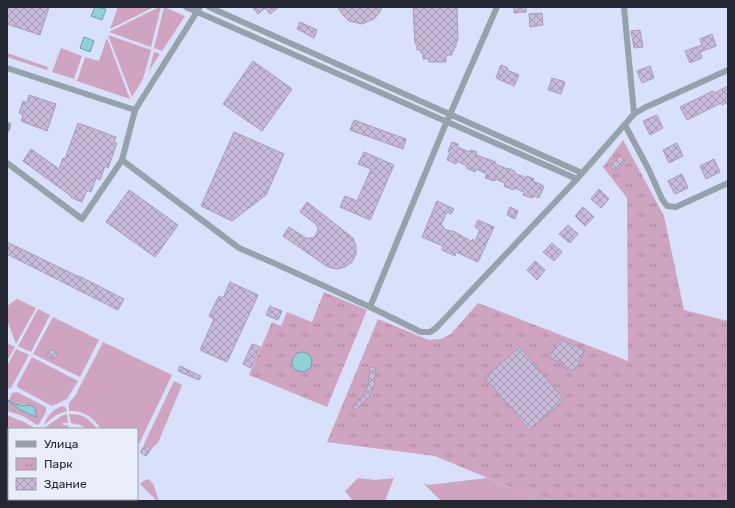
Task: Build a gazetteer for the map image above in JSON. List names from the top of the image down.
{
  "legend": ["Улица", "Парк", "Здание"]
}
